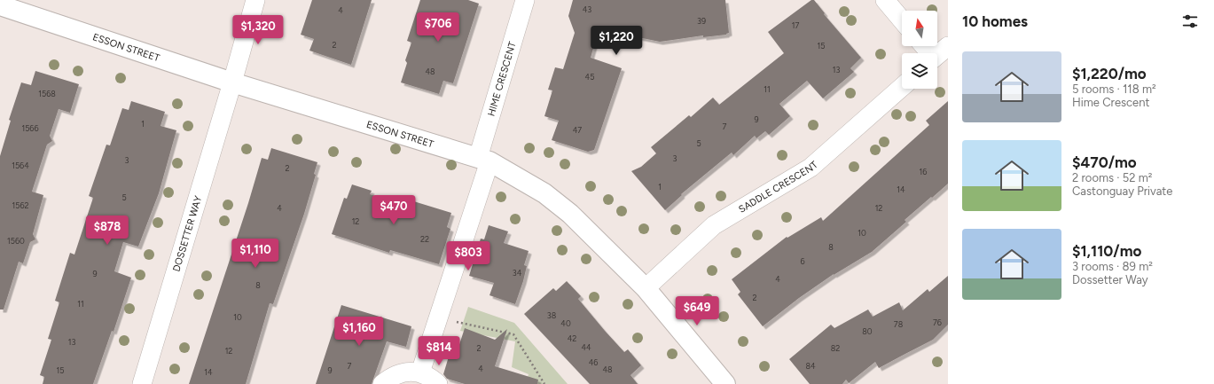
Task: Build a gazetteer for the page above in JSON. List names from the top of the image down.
{
  "streets": {
    "street": [
      "ESSON STREET",
      "HIME CRESCENT",
      "SADDLE CRESCENT",
      "DOSSETTER WAY"
    ]
  },
  "crossings": [
    ["ESSON STREET", "HIME CRESCENT"],
    ["ESSON STREET", "SADDLE CRESCENT"],
    ["ESSON STREET", "DOSSETTER WAY"]
  ],
  "house_numbers": [
    "43",
    "4",
    "39",
    "17",
    "2",
    "15",
    "13",
    "48",
    "45",
    "11",
    "1568",
    "9",
    "1",
    "7",
    "1566",
    "47",
    "5",
    "3",
    "3",
    "1564",
    "2",
    "16",
    "1",
    "14",
    "5",
    "1562",
    "4",
    "12",
    "12",
    "10",
    "22",
    "1560",
    "8",
    "6",
    "34",
    "9",
    "4",
    "8",
    "2",
    "11",
    "38",
    "10",
    "76",
    "40",
    "78",
    "80",
    "42",
    "13",
    "44",
    "2",
    "82",
    "12",
    "46",
    "7",
    "84",
    "4",
    "48",
    "15",
    "9",
    "14"
  ],
  "north": "top",
  "page": {
    "heading": "10 homes",
    "price": [
      "$706",
      "$1,320",
      "$1,220",
      "$470",
      "$878",
      "$1,110",
      "$803",
      "$649",
      "$1,160",
      "$814"
    ],
    "list": [
      {
        "name": "$1,220/mo",
        "note": "5 rooms · 118 m² · Hime Crescent"
      },
      {
        "name": "$470/mo",
        "note": "2 rooms · 52 m² · Castonguay Private"
      },
      {
        "name": "$1,110/mo",
        "note": "3 rooms · 89 m² · Dossetter Way"
      }
    ]
  }
}
